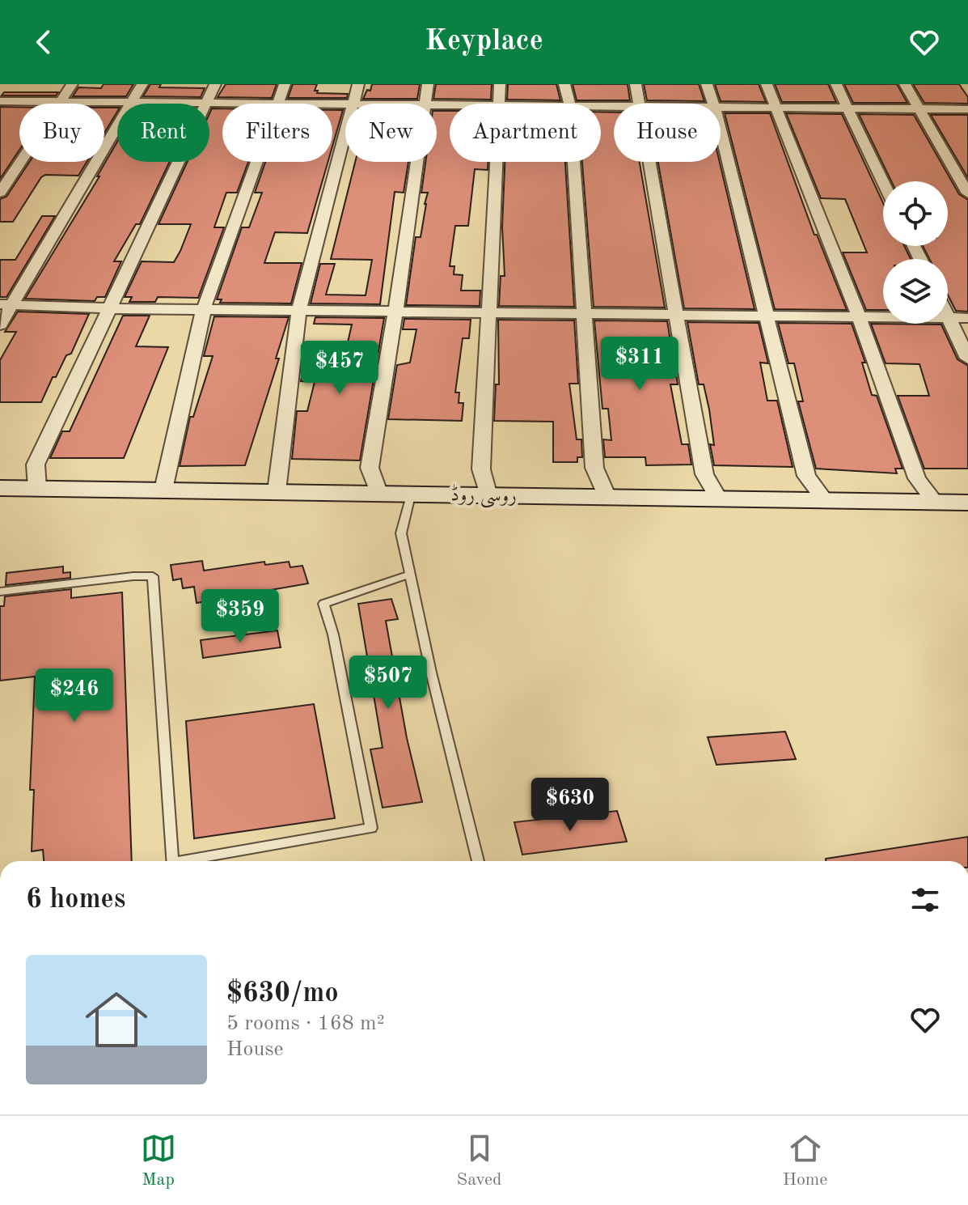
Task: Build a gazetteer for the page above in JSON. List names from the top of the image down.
{
  "streets": {
    "main road": ["روسی روڈ"]
  },
  "page": {
    "header": "Keyplace",
    "chip": [
      "Buy",
      "Rent",
      "Filters",
      "New",
      "Apartment",
      "House"
    ],
    "price": [
      "$311",
      "$457",
      "$359",
      "$507",
      "$246",
      "$630"
    ],
    "heading": "6 homes",
    "list": [
      {
        "name": "$630/mo",
        "note": "5 rooms · 168 m² · House"
      }
    ],
    "tabs": ["Map", "Saved", "Home"]
  }
}
